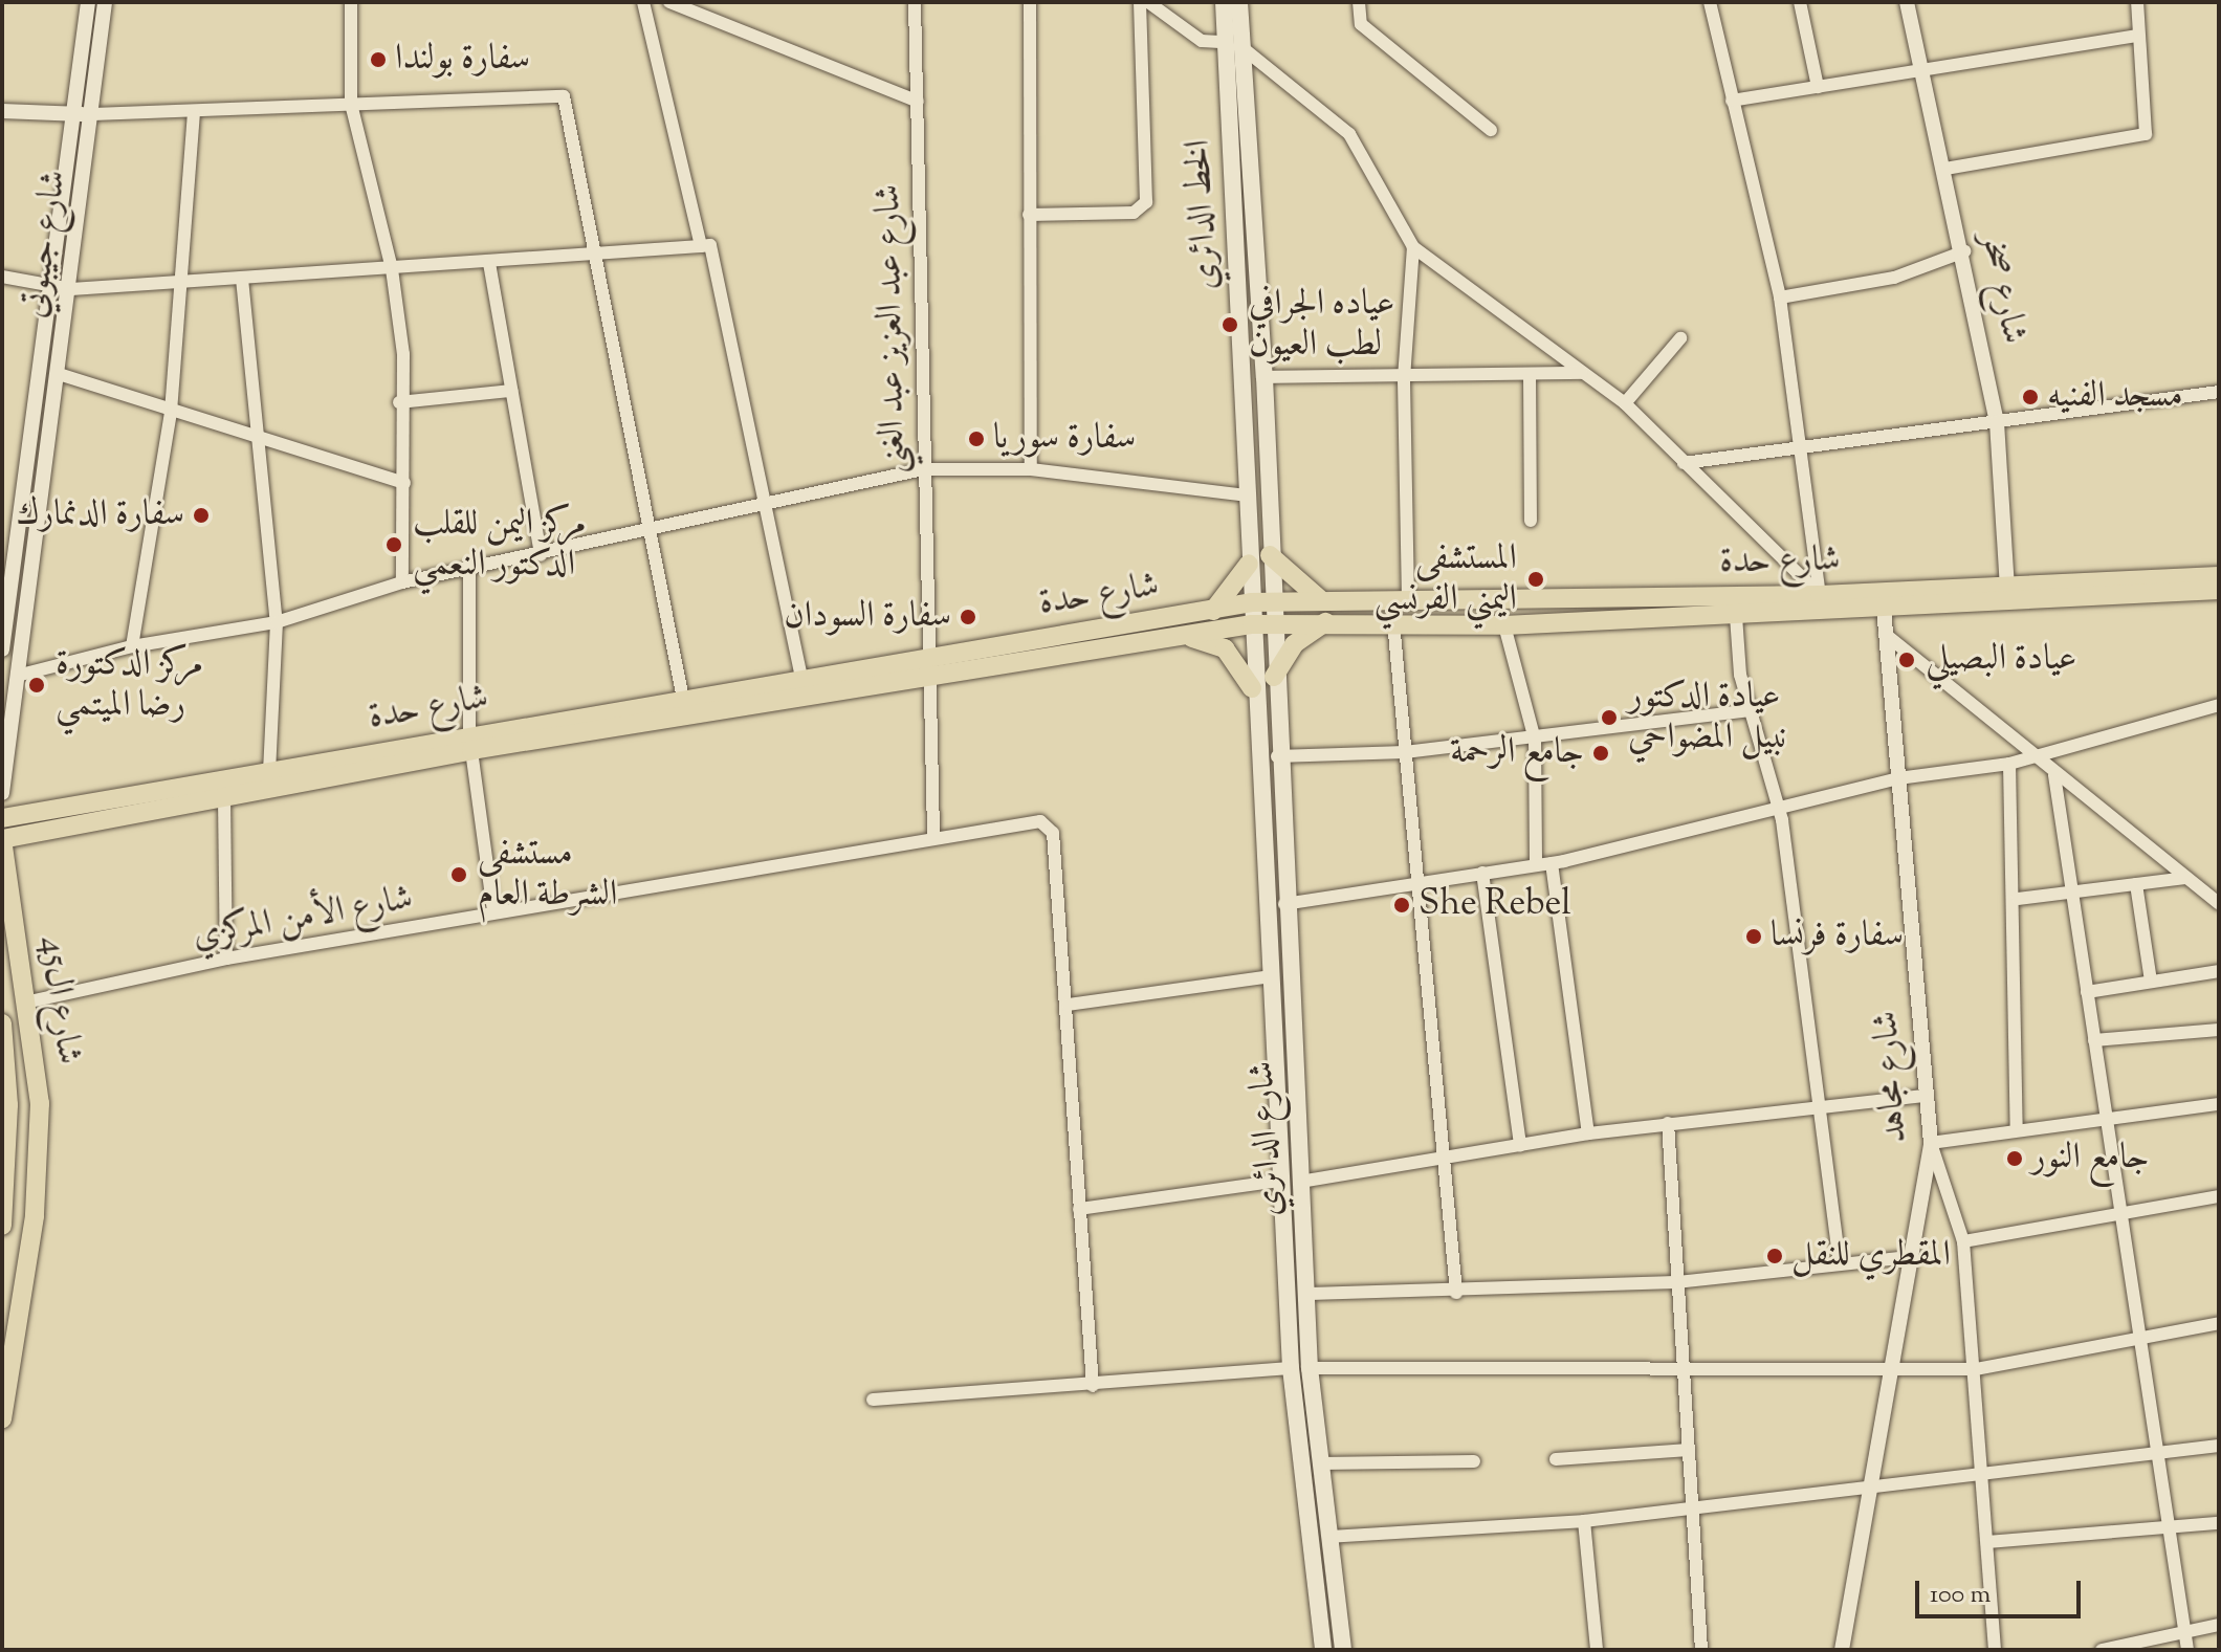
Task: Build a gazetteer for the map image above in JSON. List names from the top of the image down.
{
  "streets": {
    "main road": [
      "الخط الدائري",
      "شارع حدة",
      "شارع ال45",
      "شارع الدائري"
    ],
    "street": [
      "شارع جيبوتي",
      "شارع صخر",
      "شارع عبد العزيز عبد الغني",
      "شارع الأمن المركزي",
      "شارع مجاهد"
    ]
  },
  "crossings": [
    ["الخط الدائري", "شارع حدة"],
    ["الخط الدائري", "شارع الدائري"],
    ["شارع صخر", "شارع حدة"],
    ["شارع عبد العزيز عبد الغني", "شارع حدة"],
    ["شارع عبد العزيز عبد الغني", "شارع الأمن المركزي"],
    ["شارع حدة", "شارع ال45"],
    ["شارع حدة", "شارع مجاهد"],
    ["شارع حدة", "شارع الدائري"],
    ["شارع الأمن المركزي", "شارع ال45"]
  ],
  "places": [
    "سفارة بولندا",
    "عياده الجرافي لطب العيون",
    "مسجد الفنيه",
    "سفارة سوريا",
    "سفارة الدنمارك",
    "مركز اليمن للقلب الدكتور النعمي",
    "المستشفى اليمني الفرنسي",
    "سفارة السودان",
    "عيادة البصيلي",
    "مركز الدكتورة رضا الميتمي",
    "عيادة الدكتور نبيل المضواحي",
    "جامع الرحمة",
    "مستشفى الشرطة العام",
    "She Rebel",
    "سفارة فرنسا",
    "جامع النور",
    "المقطري للنقل"
  ],
  "scale_bar": "100 m"
}
